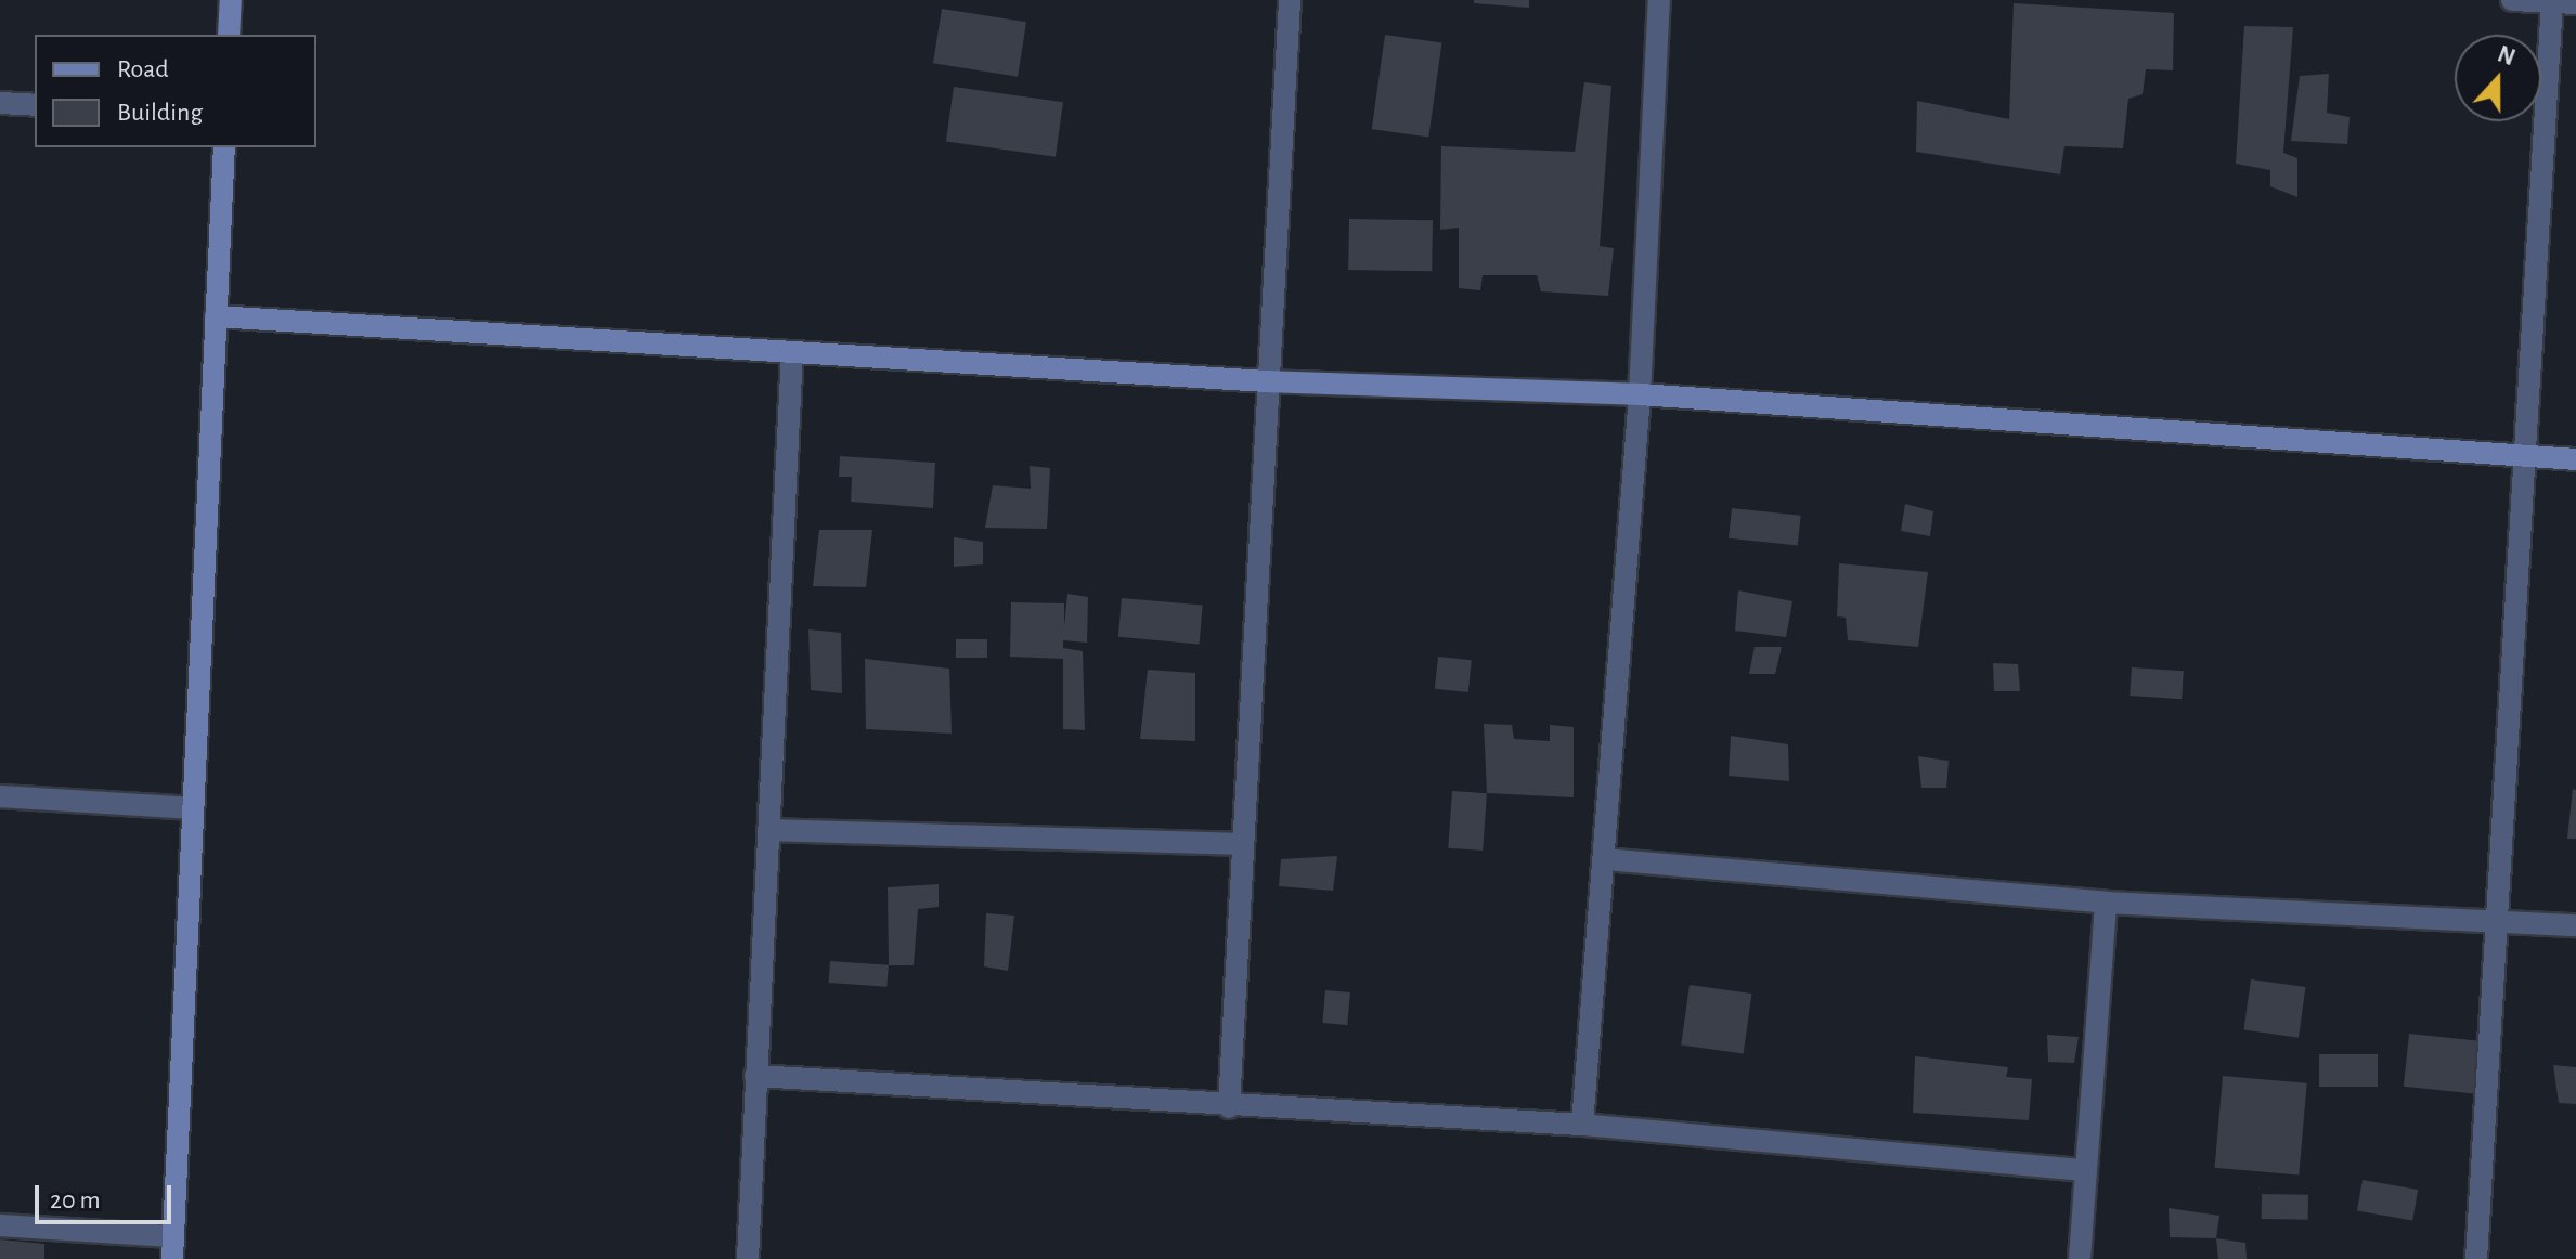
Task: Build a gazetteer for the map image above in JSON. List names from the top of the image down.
{
  "legend": ["Road", "Building"],
  "scale_bar": "20 m",
  "north": "top"
}
